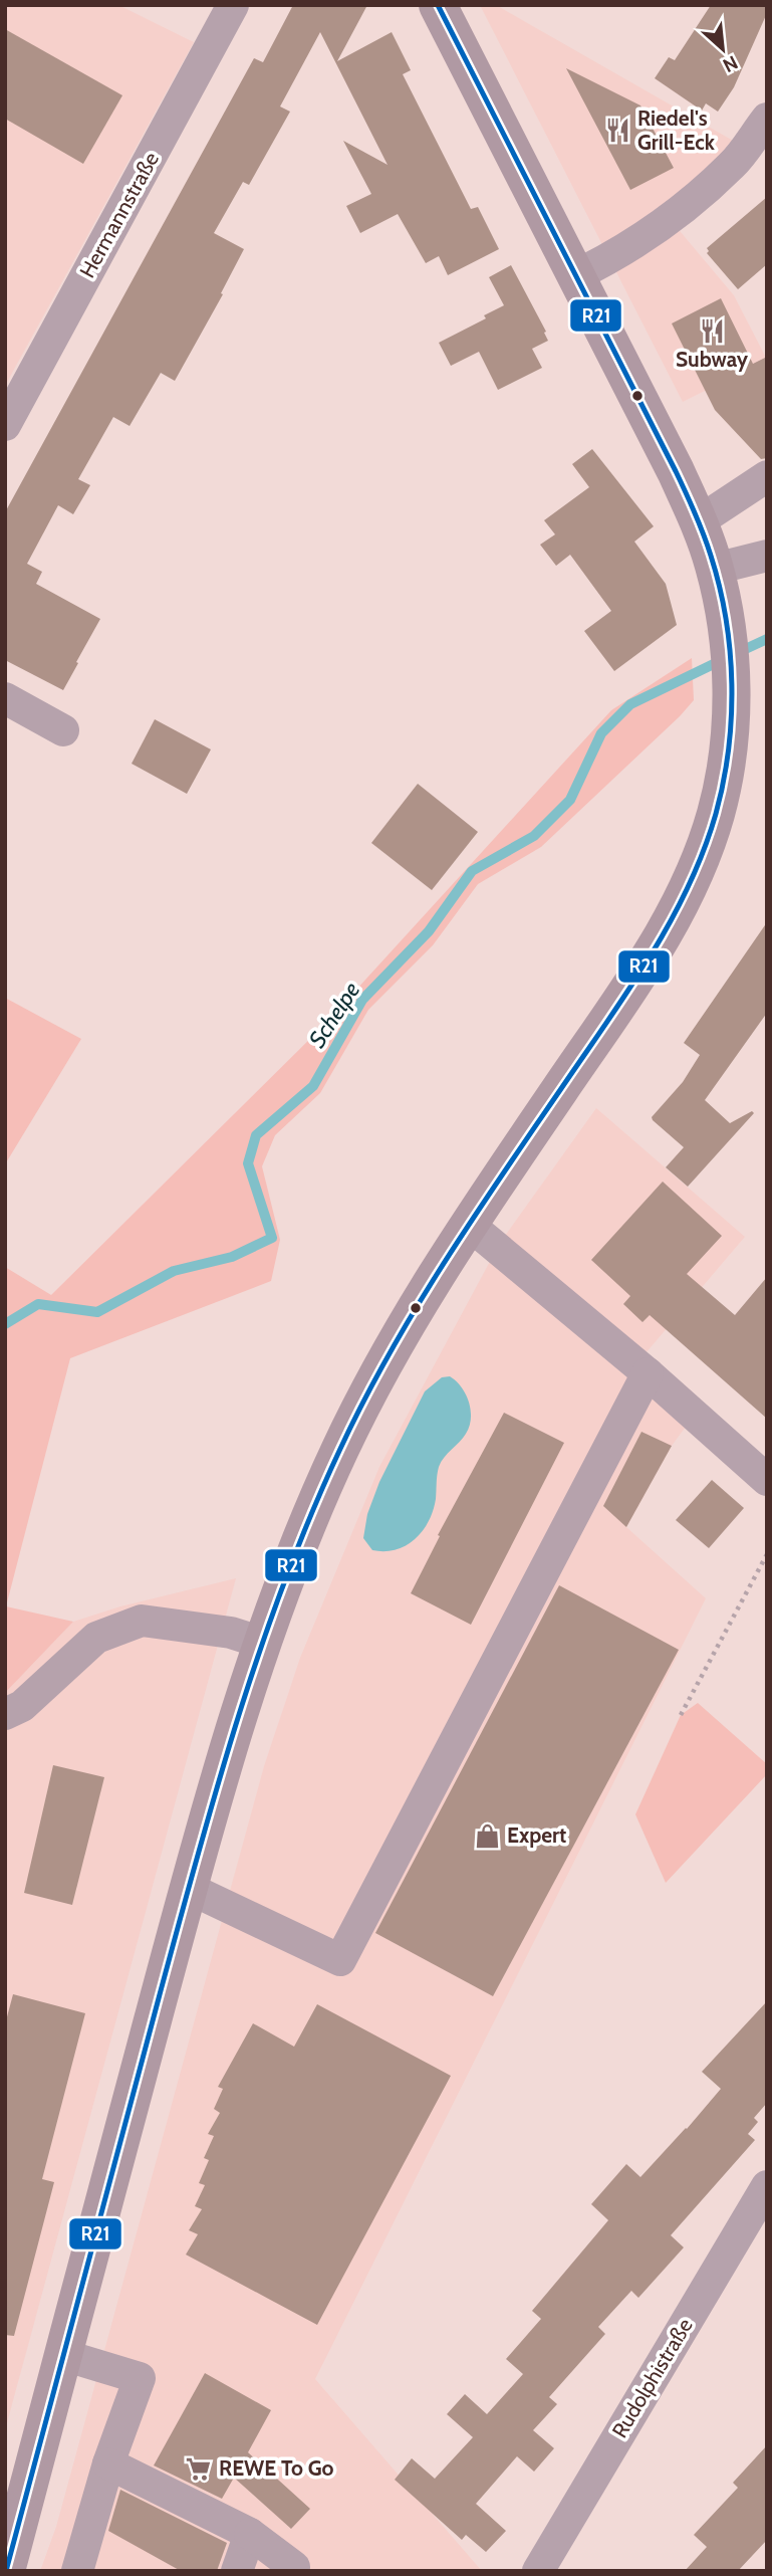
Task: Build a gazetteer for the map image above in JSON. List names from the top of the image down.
{
  "streets": {
    "street": ["Hermannstraße", "Rudolphistraße"]
  },
  "water": ["Schelpe"],
  "places": {
    "restaurant": ["Riedel's Grill-Eck", "Subway"],
    "shop": ["Expert"],
    "supermarket": ["REWE To Go"]
  },
  "lines": ["transit line R21"],
  "north": "bottom right"
}
